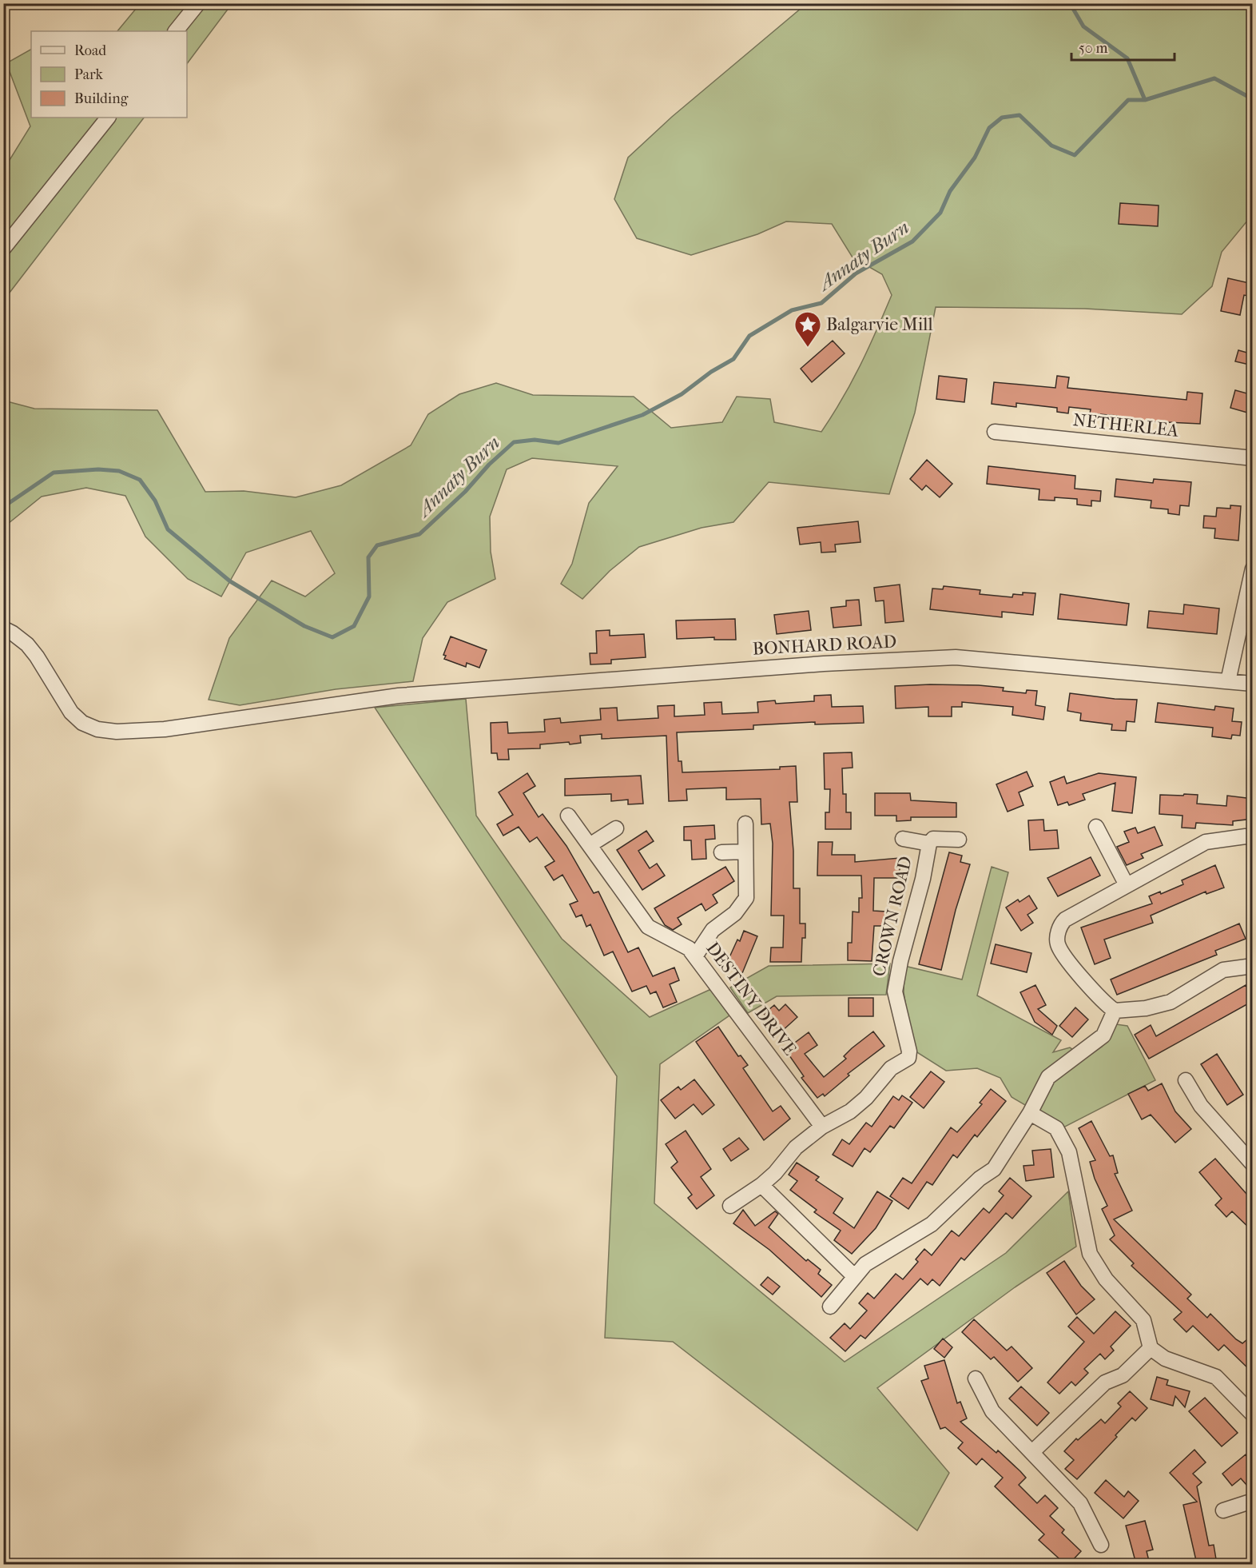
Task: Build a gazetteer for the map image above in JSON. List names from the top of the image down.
{
  "streets": {
    "street": [
      "NETHERLEA",
      "BONHARD ROAD",
      "CROWN ROAD",
      "DESTINY DRIVE"
    ]
  },
  "crossings": [
    ["CROWN ROAD", "DESTINY DRIVE"]
  ],
  "water": ["Annaty Burn"],
  "places": {
    "place": ["Balgarvie Mill"]
  },
  "legend": ["Road", "Park", "Building"],
  "scale_bar": "50 m"
}
